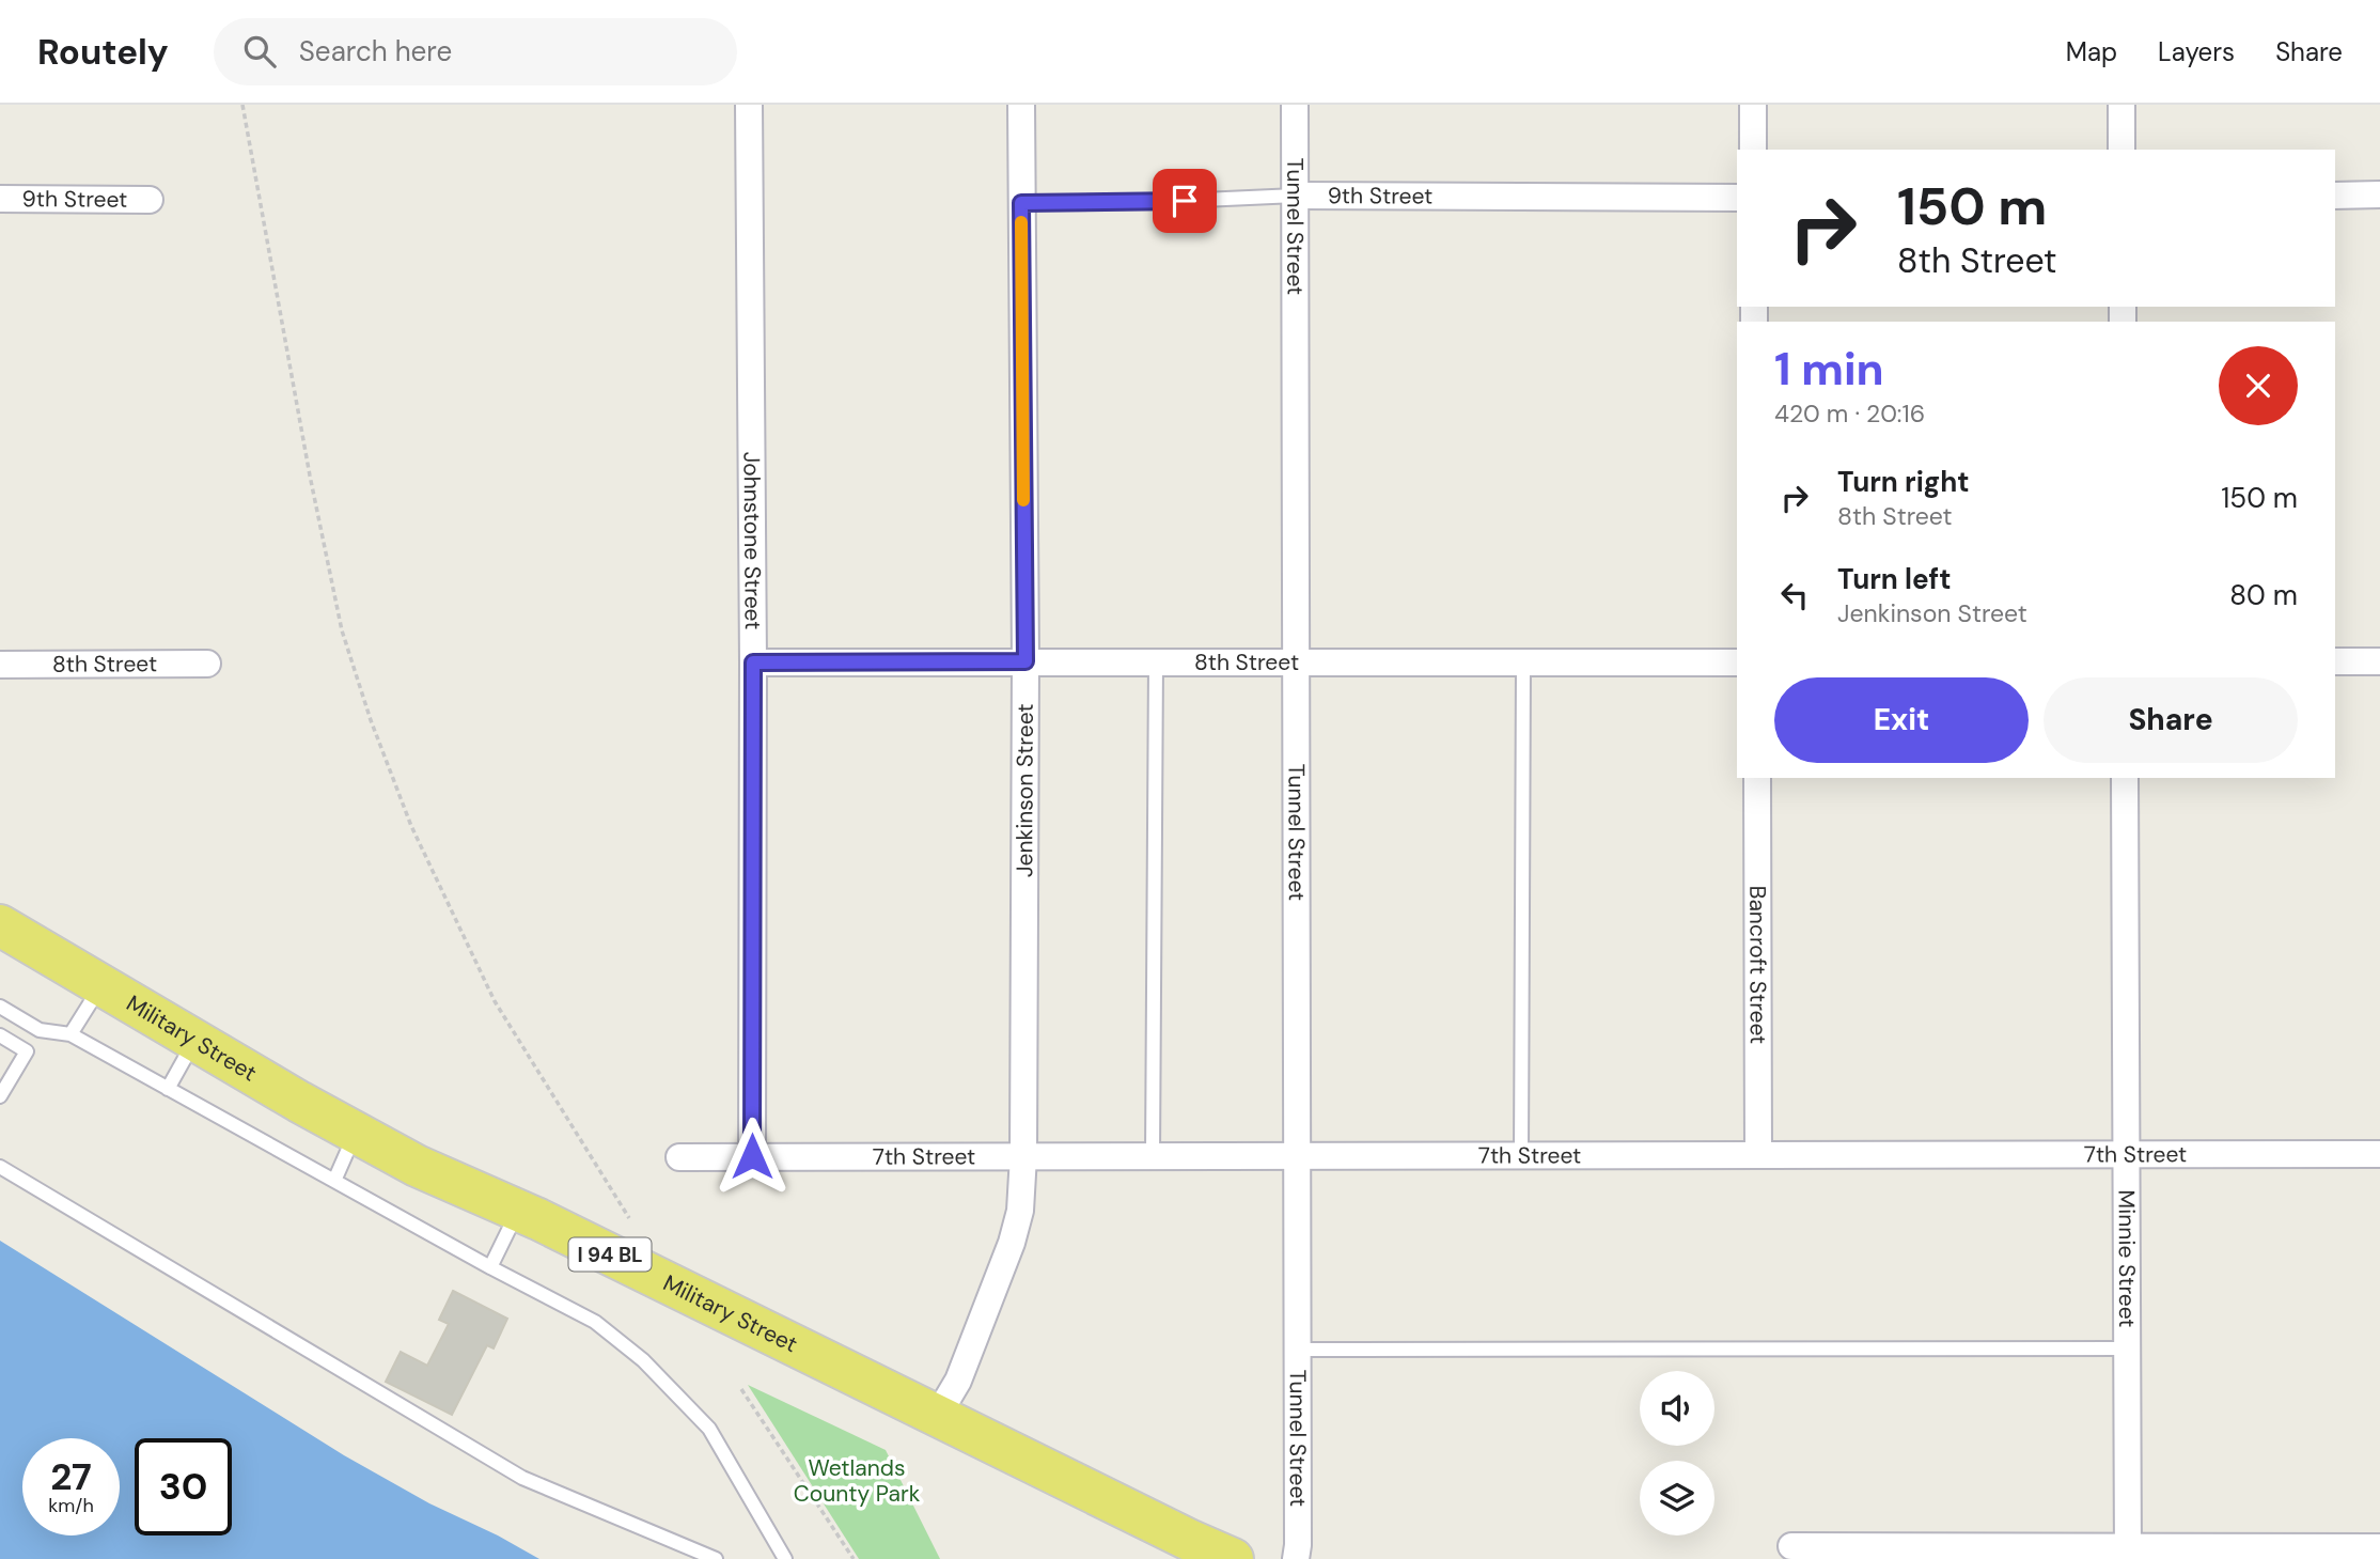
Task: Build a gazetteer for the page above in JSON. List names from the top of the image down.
{
  "streets": {
    "main road": ["Military Street", "I 94 BL"],
    "street": [
      "9th Street",
      "Tunnel Street",
      "Johnstone Street",
      "8th Street",
      "Jenkinson Street",
      "Bancroft Street",
      "7th Street",
      "Minnie Street"
    ]
  },
  "crossings": [
    ["9th Street", "Tunnel Street"],
    ["9th Street", "Jenkinson Street"],
    ["Tunnel Street", "8th Street"],
    ["Tunnel Street", "7th Street"],
    ["Johnstone Street", "8th Street"],
    ["Johnstone Street", "7th Street"],
    ["8th Street", "Jenkinson Street"],
    ["Jenkinson Street", "Military Street"],
    ["Jenkinson Street", "7th Street"],
    ["Bancroft Street", "7th Street"],
    ["7th Street", "Minnie Street"]
  ],
  "parks": ["Wetlands County Park"],
  "page": {
    "header": "Routely",
    "search": "Search here",
    "nav": ["Map", "Layers", "Share"],
    "turn": ["150 m", "8th Street"],
    "heading": ["1 min", "420 m · 20:16"],
    "list": [
      {
        "name": "Turn right",
        "note": "8th Street",
        "value": "150 m"
      },
      {
        "name": "Turn left",
        "note": "Jenkinson Street",
        "value": "80 m"
      }
    ],
    "buttons": ["Exit", "Share"],
    "speed": "27 km/h",
    "limit": "30"
  }
}
